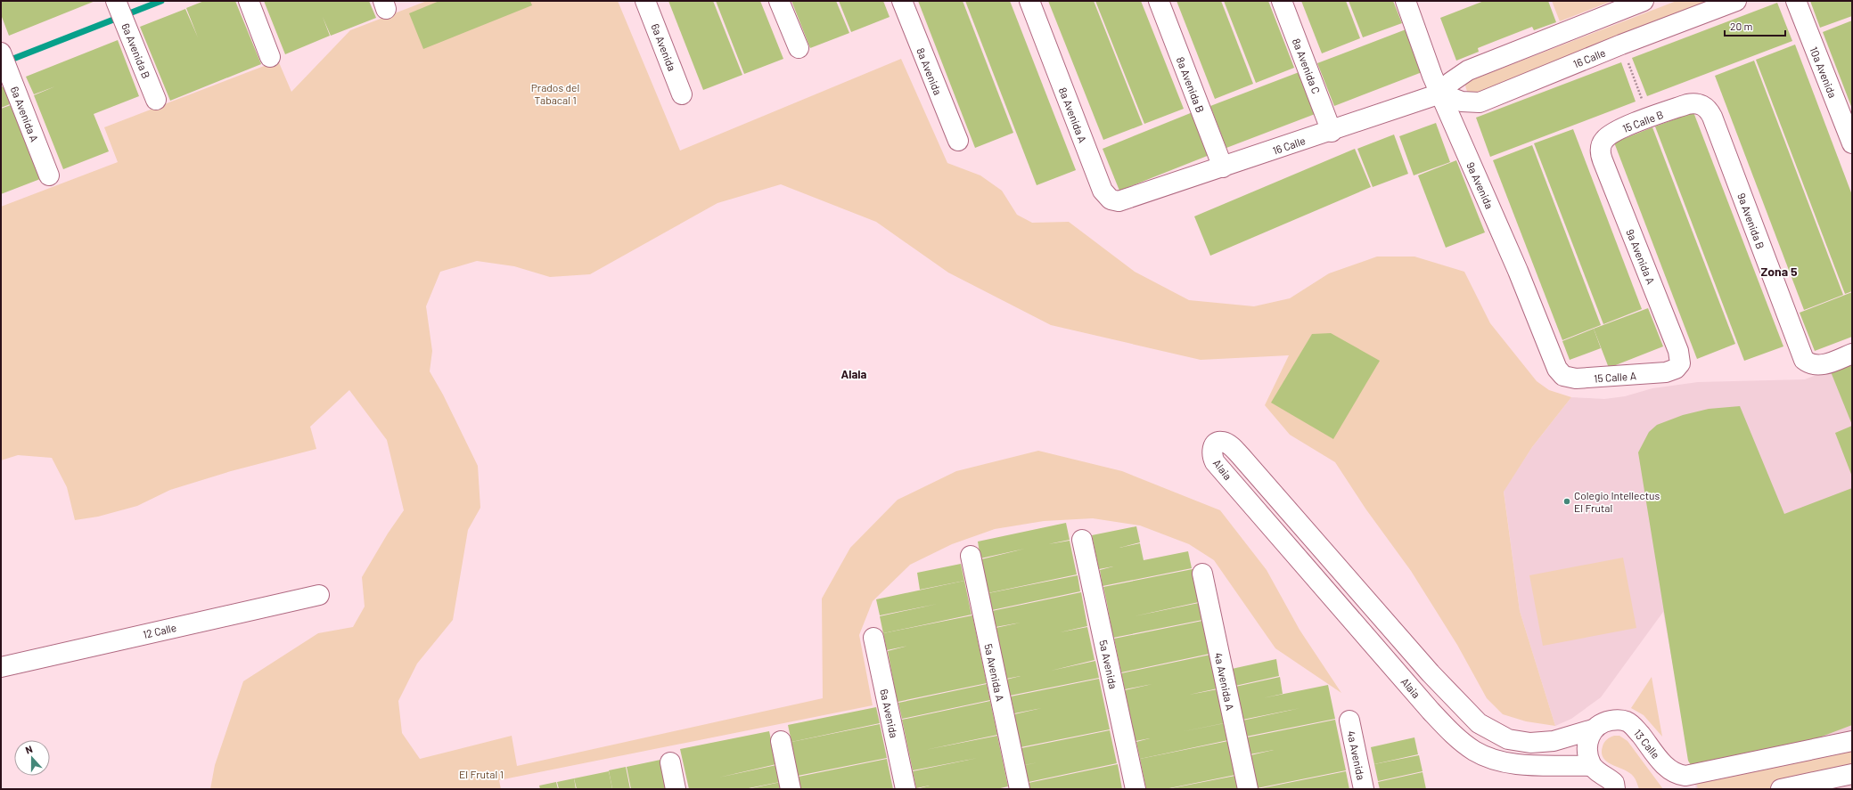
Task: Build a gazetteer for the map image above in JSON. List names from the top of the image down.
{
  "streets": {
    "street": [
      "6a Avenida",
      "6a Avenida B",
      "16 Calle",
      "8a Avenida C",
      "8a Avenida",
      "10a Avenida",
      "8a Avenida B",
      "6a Avenida A",
      "8a Avenida A",
      "15 Calle B",
      "9a Avenida",
      "9a Avenida B",
      "9a Avenida A",
      "15 Calle A",
      "Alaia",
      "12 Calle",
      "5a Avenida",
      "5a Avenida A",
      "4a Avenida A",
      "13 Calle",
      "4a Avenida"
    ]
  },
  "crossings": [
    ["16 Calle", "8a Avenida C"],
    ["16 Calle", "8a Avenida B"],
    ["16 Calle", "8a Avenida A"],
    ["16 Calle", "9a Avenida"],
    ["15 Calle B", "9a Avenida B"],
    ["15 Calle B", "9a Avenida A"],
    ["9a Avenida", "15 Calle A"],
    ["9a Avenida A", "15 Calle A"],
    ["Alaia", "13 Calle"]
  ],
  "districts": ["Zona 5", "Alaia"],
  "parks": ["Prados del Tabacal 1", "El Frutal 1"],
  "places": ["Colegio Intellectus El Frutal"],
  "scale_bar": "20 m",
  "north": "top"
}
